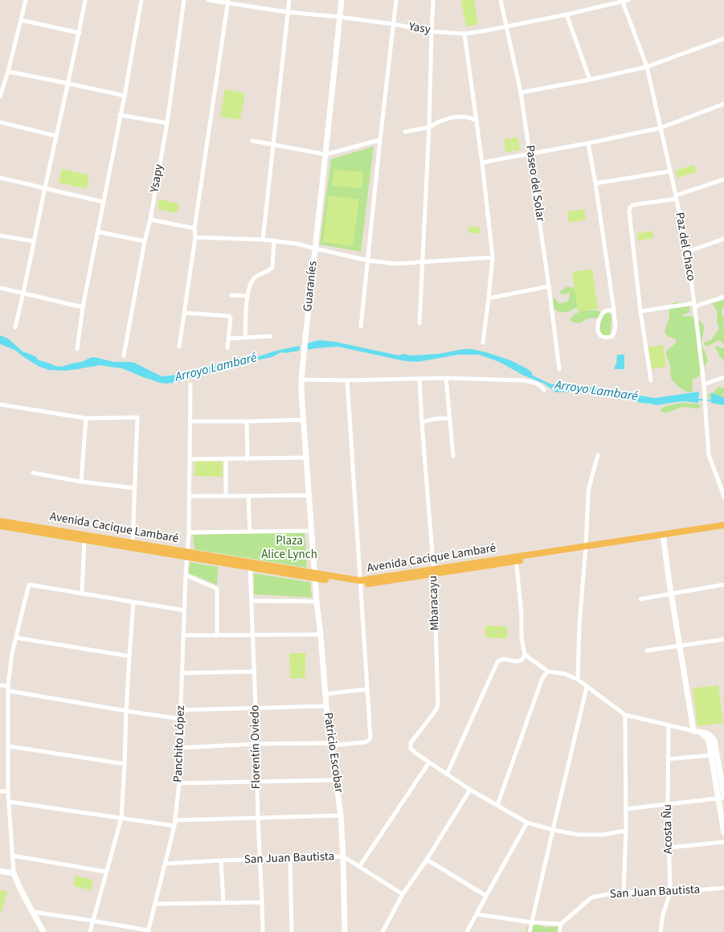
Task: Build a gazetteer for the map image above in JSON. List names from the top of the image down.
{
  "streets": {
    "main road": ["Avenida Cacique Lambaré"],
    "street": [
      "Yasy",
      "Ysapy",
      "Paseo del Solar",
      "Paz del Chaco",
      "Guaraníes",
      "Mbaracayu",
      "Panchito López",
      "Florentín Oviedo",
      "Patricio Escobar",
      "Acosta Ñu",
      "San Juan Bautista"
    ]
  },
  "crossings": [
    ["Yasy", "Paseo del Solar"],
    ["Yasy", "Paz del Chaco"],
    ["Yasy", "Guaraníes"],
    ["Guaraníes", "Avenida Cacique Lambaré"],
    ["Guaraníes", "Patricio Escobar"],
    ["Avenida Cacique Lambaré", "Mbaracayu"],
    ["Avenida Cacique Lambaré", "Panchito López"],
    ["Avenida Cacique Lambaré", "Florentín Oviedo"],
    ["Avenida Cacique Lambaré", "Patricio Escobar"],
    ["Panchito López", "San Juan Bautista"],
    ["Florentín Oviedo", "San Juan Bautista"],
    ["Patricio Escobar", "San Juan Bautista"],
    ["Acosta Ñu", "San Juan Bautista"]
  ],
  "water": ["Arroyo Lambaré"],
  "parks": ["Plaza Alice Lynch"]
}
